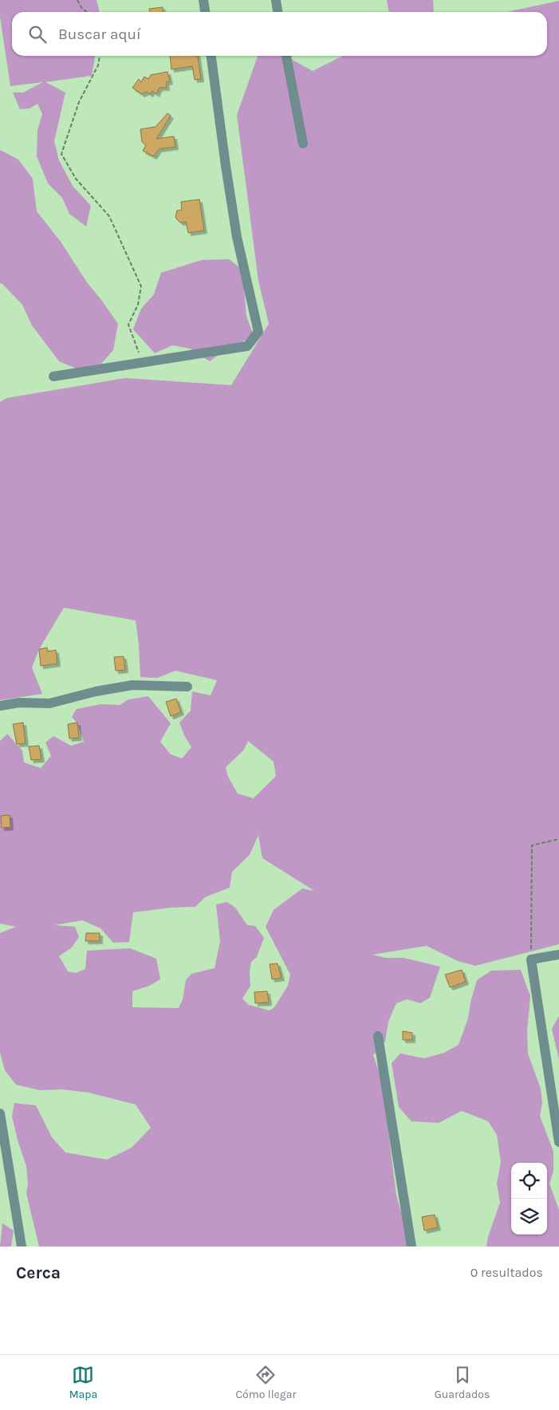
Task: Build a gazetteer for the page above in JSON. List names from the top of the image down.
{
  "page": {
    "search": "Buscar aquí",
    "heading": ["Cerca", "0 resultados"],
    "nav": ["Mapa", "Cómo llegar", "Guardados"]
  }
}
